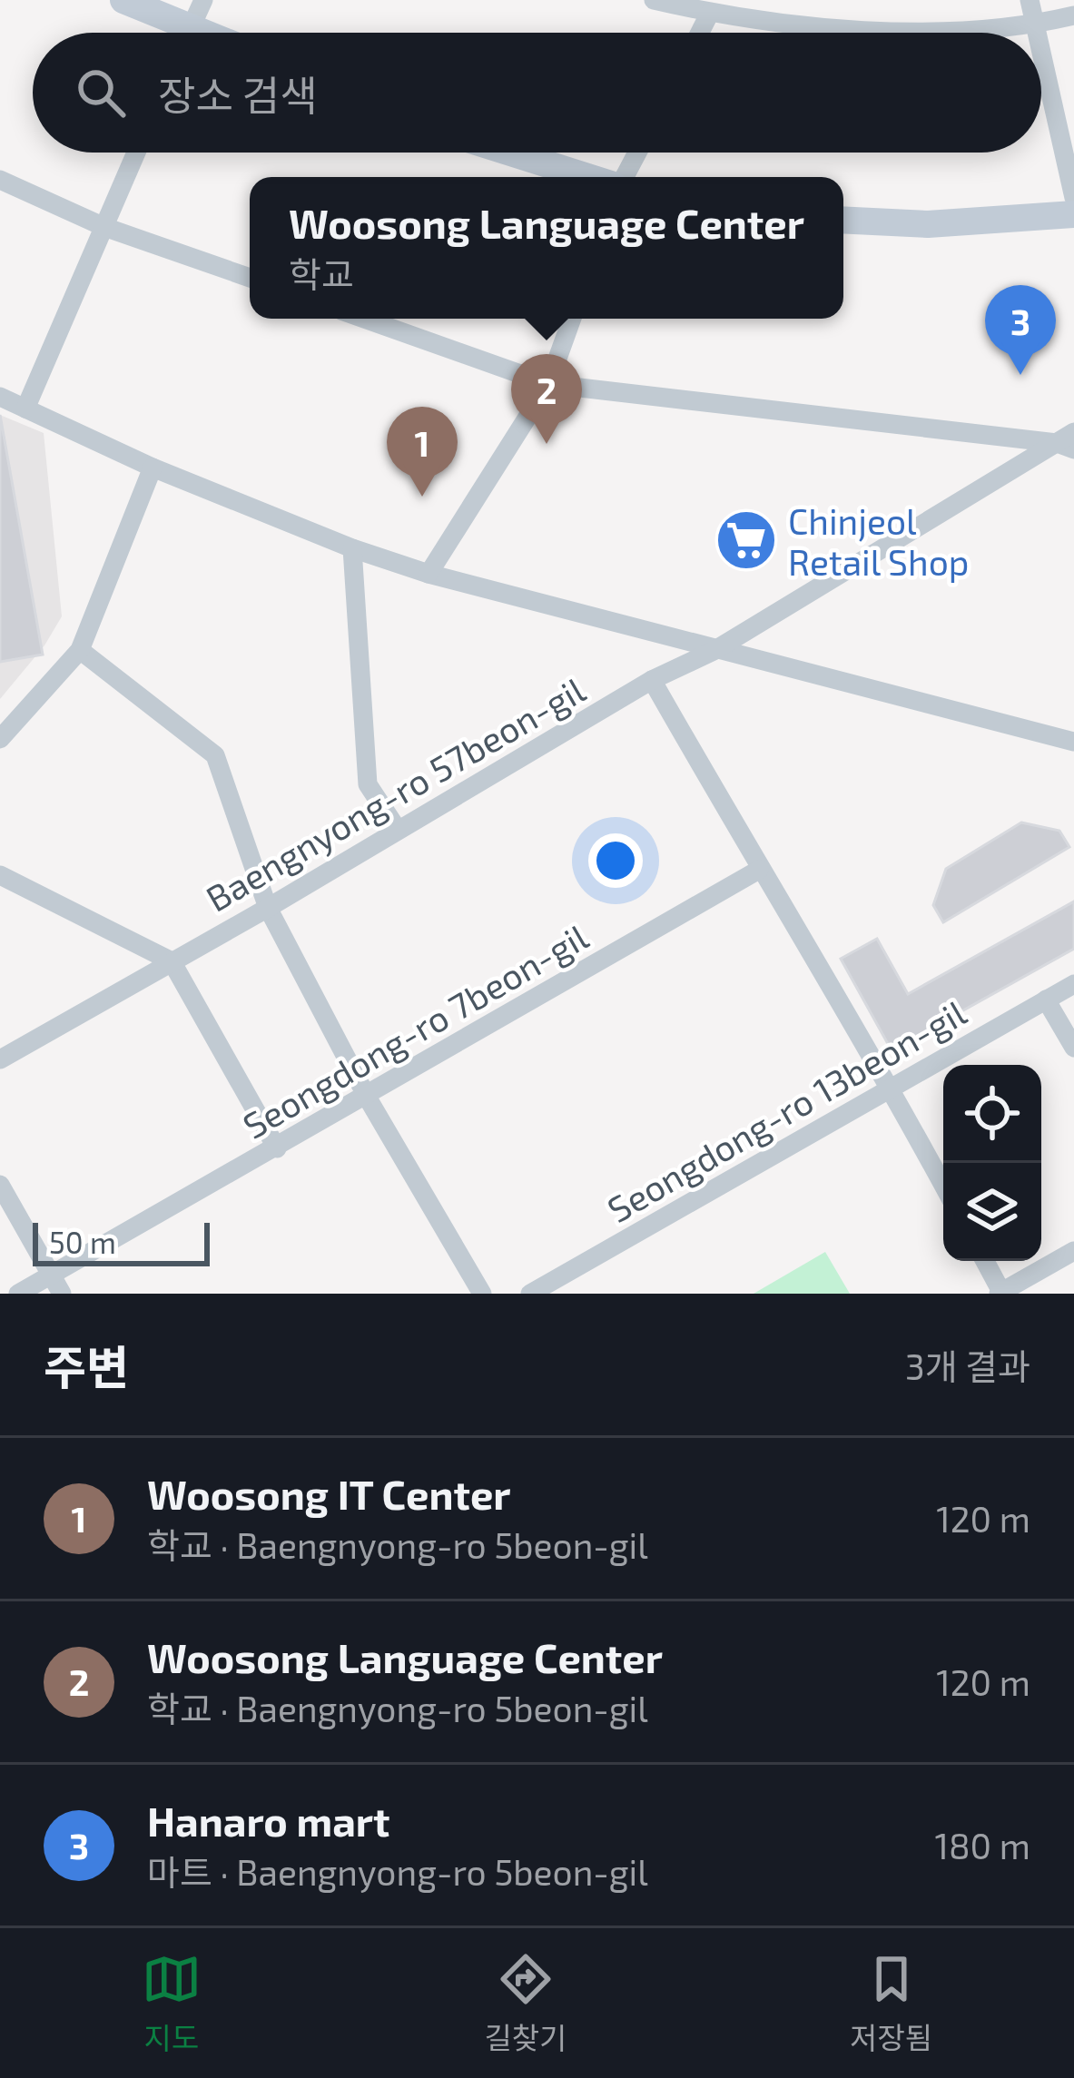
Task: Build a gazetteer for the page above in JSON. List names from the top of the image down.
{
  "streets": {
    "street": ["Baengnyong-ro 57beon-gil", "Seongdong-ro 7beon-gil", "Seongdong-ro 13beon-gil"]
  },
  "places": {
    "supermarket": ["Chinjeol Retail Shop"]
  },
  "scale_bar": "50 m",
  "page": {
    "search": "장소 검색",
    "popup": ["Woosong Language Center", "학교"],
    "pins": ["3", "2", "1"],
    "scale": "50 m",
    "heading": ["주변", "3개 결과"],
    "list": [
      {
        "mark": "1",
        "name": "Woosong IT Center",
        "note": "학교 · Baengnyong-ro 5beon-gil",
        "value": "120 m"
      },
      {
        "mark": "2",
        "name": "Woosong Language Center",
        "note": "학교 · Baengnyong-ro 5beon-gil",
        "value": "120 m"
      },
      {
        "mark": "3",
        "name": "Hanaro mart",
        "note": "마트 · Baengnyong-ro 5beon-gil",
        "value": "180 m"
      }
    ],
    "nav": ["지도", "길찾기", "저장됨"]
  }
}
